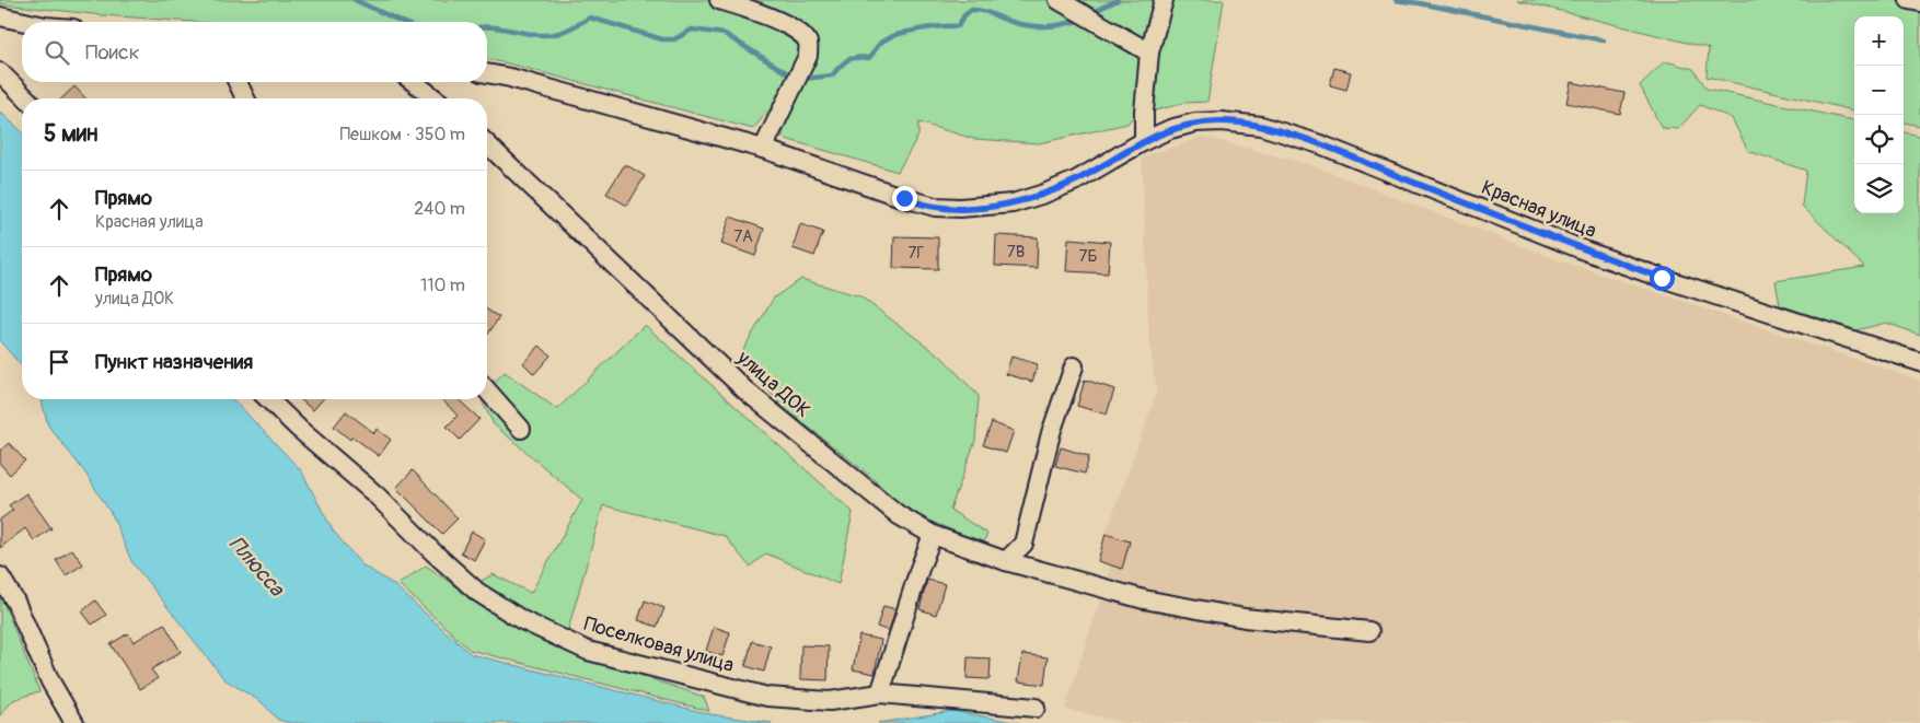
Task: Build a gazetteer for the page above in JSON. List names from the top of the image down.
{
  "streets": {
    "street": ["Красная улица", "улица ДОК", "Поселковая улица"]
  },
  "water": ["Плюсса"],
  "house_numbers": [
    "7А",
    "7В",
    "7Г",
    "7Б"
  ],
  "page": {
    "map_buttons": ["+", "−"],
    "search": "Поиск",
    "heading": ["5 мин", "Пешком · 350 m"],
    "list": [
      ["Прямо", "Красная улица", "240 m"],
      ["Прямо", "улица ДОК", "110 m"],
      "Пункт назначения"
    ]
  }
}
